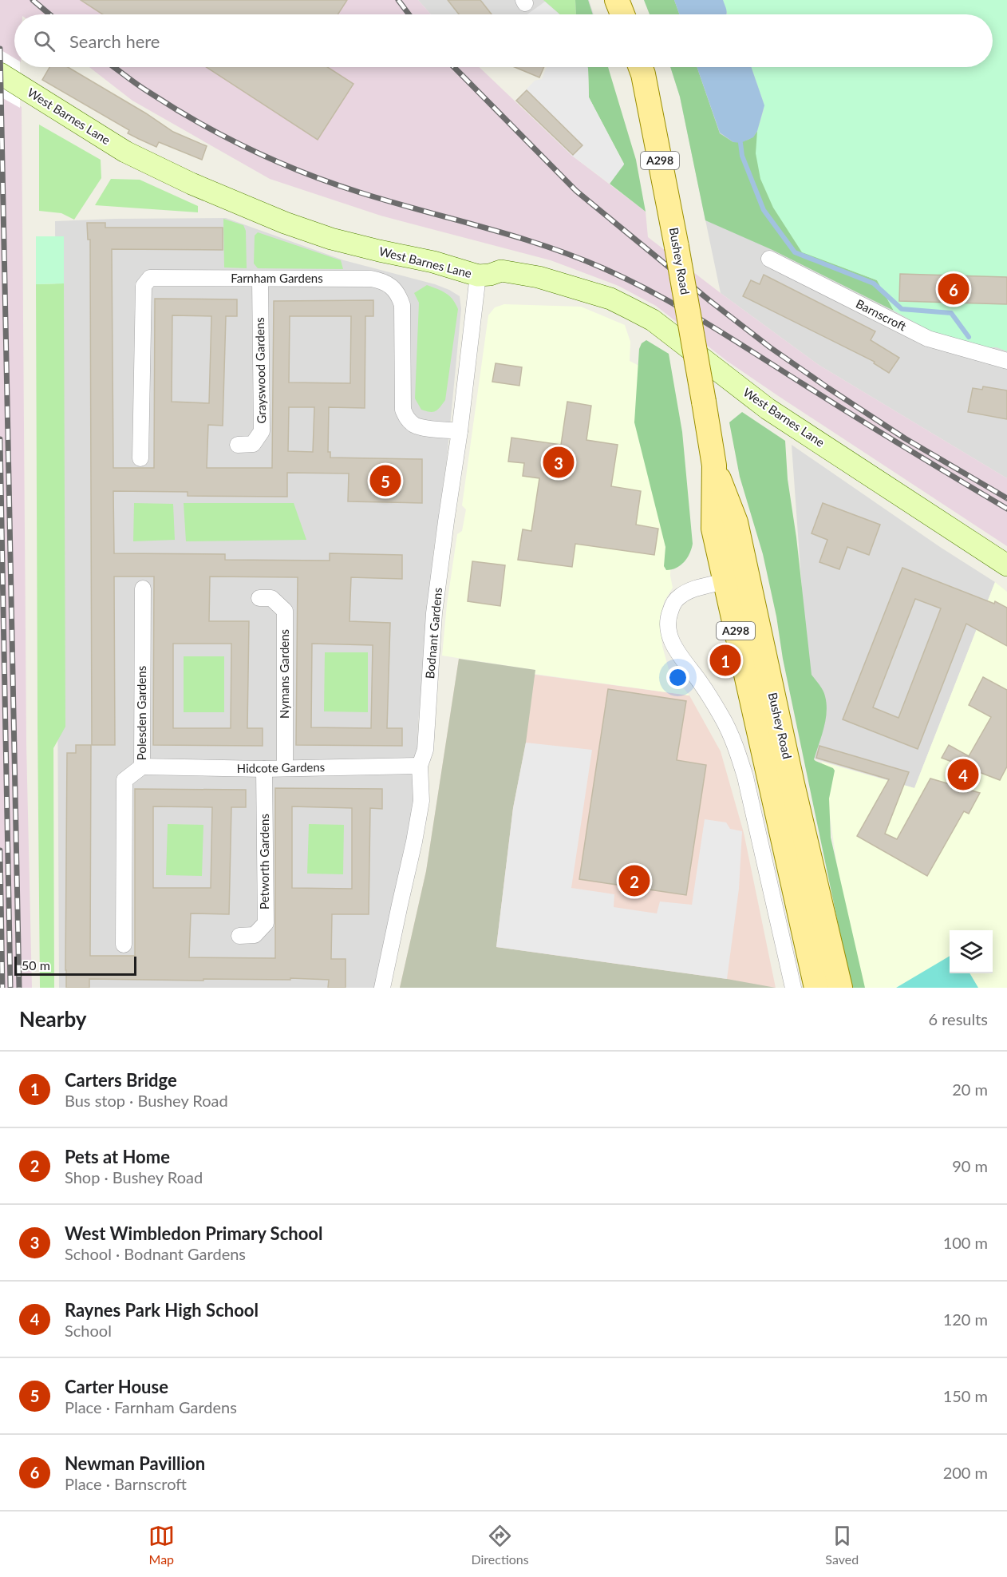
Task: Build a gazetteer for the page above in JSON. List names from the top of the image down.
{
  "streets": {
    "main road": ["West Barnes Lane", "A298", "Bushey Road"],
    "street": [
      "Farnham Gardens",
      "Barnscroft",
      "Grayswood Gardens",
      "Bodnant Gardens",
      "Nymans Gardens",
      "Polesden Gardens",
      "Hidcote Gardens",
      "Petworth Gardens"
    ]
  },
  "crossings": [
    ["West Barnes Lane", "Bodnant Gardens"],
    ["Farnham Gardens", "Grayswood Gardens"],
    ["Farnham Gardens", "Bodnant Gardens"],
    ["Bodnant Gardens", "Hidcote Gardens"],
    ["Nymans Gardens", "Hidcote Gardens"],
    ["Polesden Gardens", "Hidcote Gardens"],
    ["Hidcote Gardens", "Petworth Gardens"]
  ],
  "scale_bar": "50 m",
  "page": {
    "search": "Search here",
    "pins": [
      "6",
      "3",
      "5",
      "1",
      "4",
      "2"
    ],
    "scale": "50 m",
    "heading": ["Nearby", "6 results"],
    "list": [
      {
        "mark": "1",
        "name": "Carters Bridge",
        "note": "Bus stop · Bushey Road",
        "value": "20 m"
      },
      {
        "mark": "2",
        "name": "Pets at Home",
        "note": "Shop · Bushey Road",
        "value": "90 m"
      },
      {
        "mark": "3",
        "name": "West Wimbledon Primary School",
        "note": "School · Bodnant Gardens",
        "value": "100 m"
      },
      {
        "mark": "4",
        "name": "Raynes Park High School",
        "note": "School",
        "value": "120 m"
      },
      {
        "mark": "5",
        "name": "Carter House",
        "note": "Place · Farnham Gardens",
        "value": "150 m"
      },
      {
        "mark": "6",
        "name": "Newman Pavillion",
        "note": "Place · Barnscroft",
        "value": "200 m"
      }
    ],
    "nav": ["Map", "Directions", "Saved"]
  }
}
